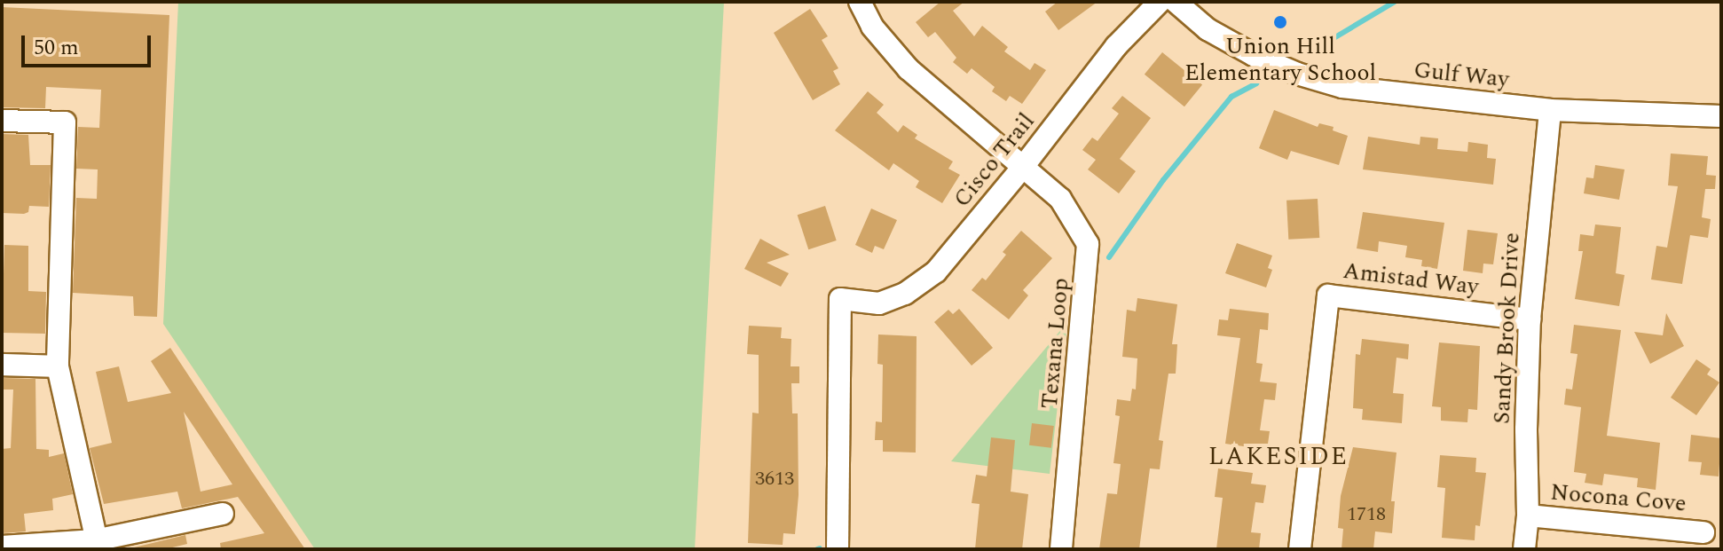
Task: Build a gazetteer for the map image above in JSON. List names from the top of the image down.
{
  "streets": {
    "street": [
      "Gulf Way",
      "Cisco Trail",
      "Amistad Way",
      "Sandy Brook Drive",
      "Texana Loop",
      "Nocona Cove"
    ]
  },
  "crossings": [
    ["Gulf Way", "Sandy Brook Drive"],
    ["Cisco Trail", "Texana Loop"],
    ["Amistad Way", "Sandy Brook Drive"],
    ["Sandy Brook Drive", "Nocona Cove"]
  ],
  "districts": ["LAKESIDE"],
  "places": ["Union Hill Elementary School"],
  "house_numbers": ["3613", "1718"],
  "scale_bar": "50 m"
}
